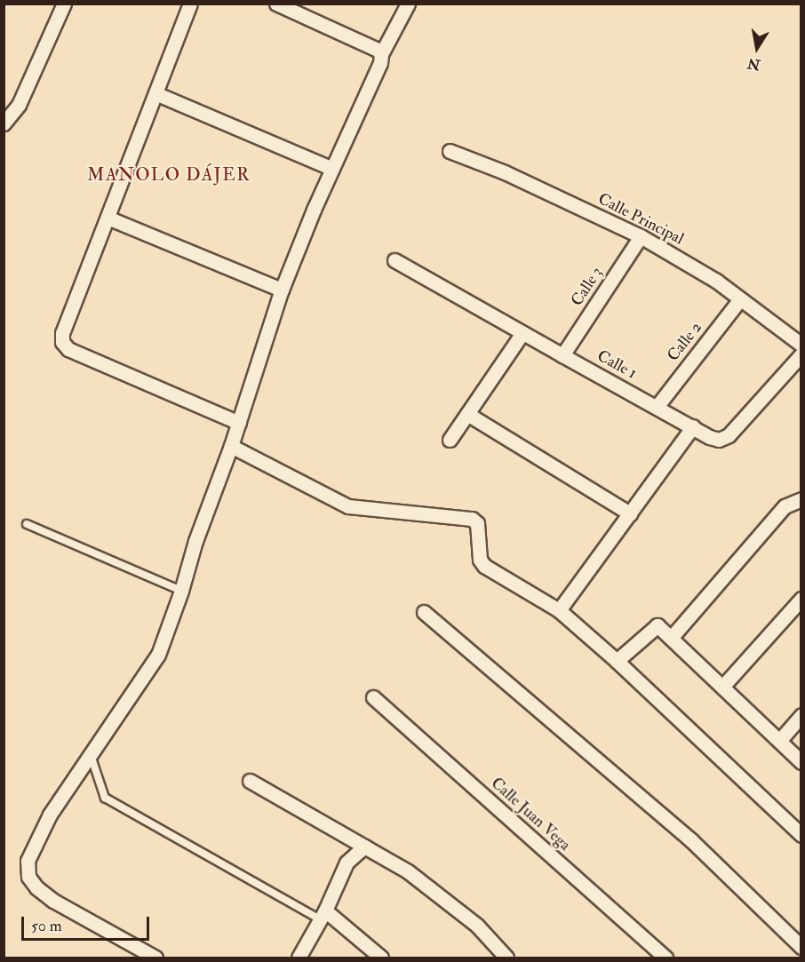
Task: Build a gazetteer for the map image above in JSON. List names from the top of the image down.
{
  "streets": {
    "street": [
      "Calle Principal",
      "Calle 3",
      "Calle 2",
      "Calle 1",
      "Calle Juan Vega"
    ]
  },
  "crossings": [
    ["Calle Principal", "Calle 3"],
    ["Calle Principal", "Calle 2"],
    ["Calle 3", "Calle 1"],
    ["Calle 2", "Calle 1"]
  ],
  "districts": ["MANOLO DÁJER"],
  "scale_bar": "50 m",
  "north": "bottom"
}
